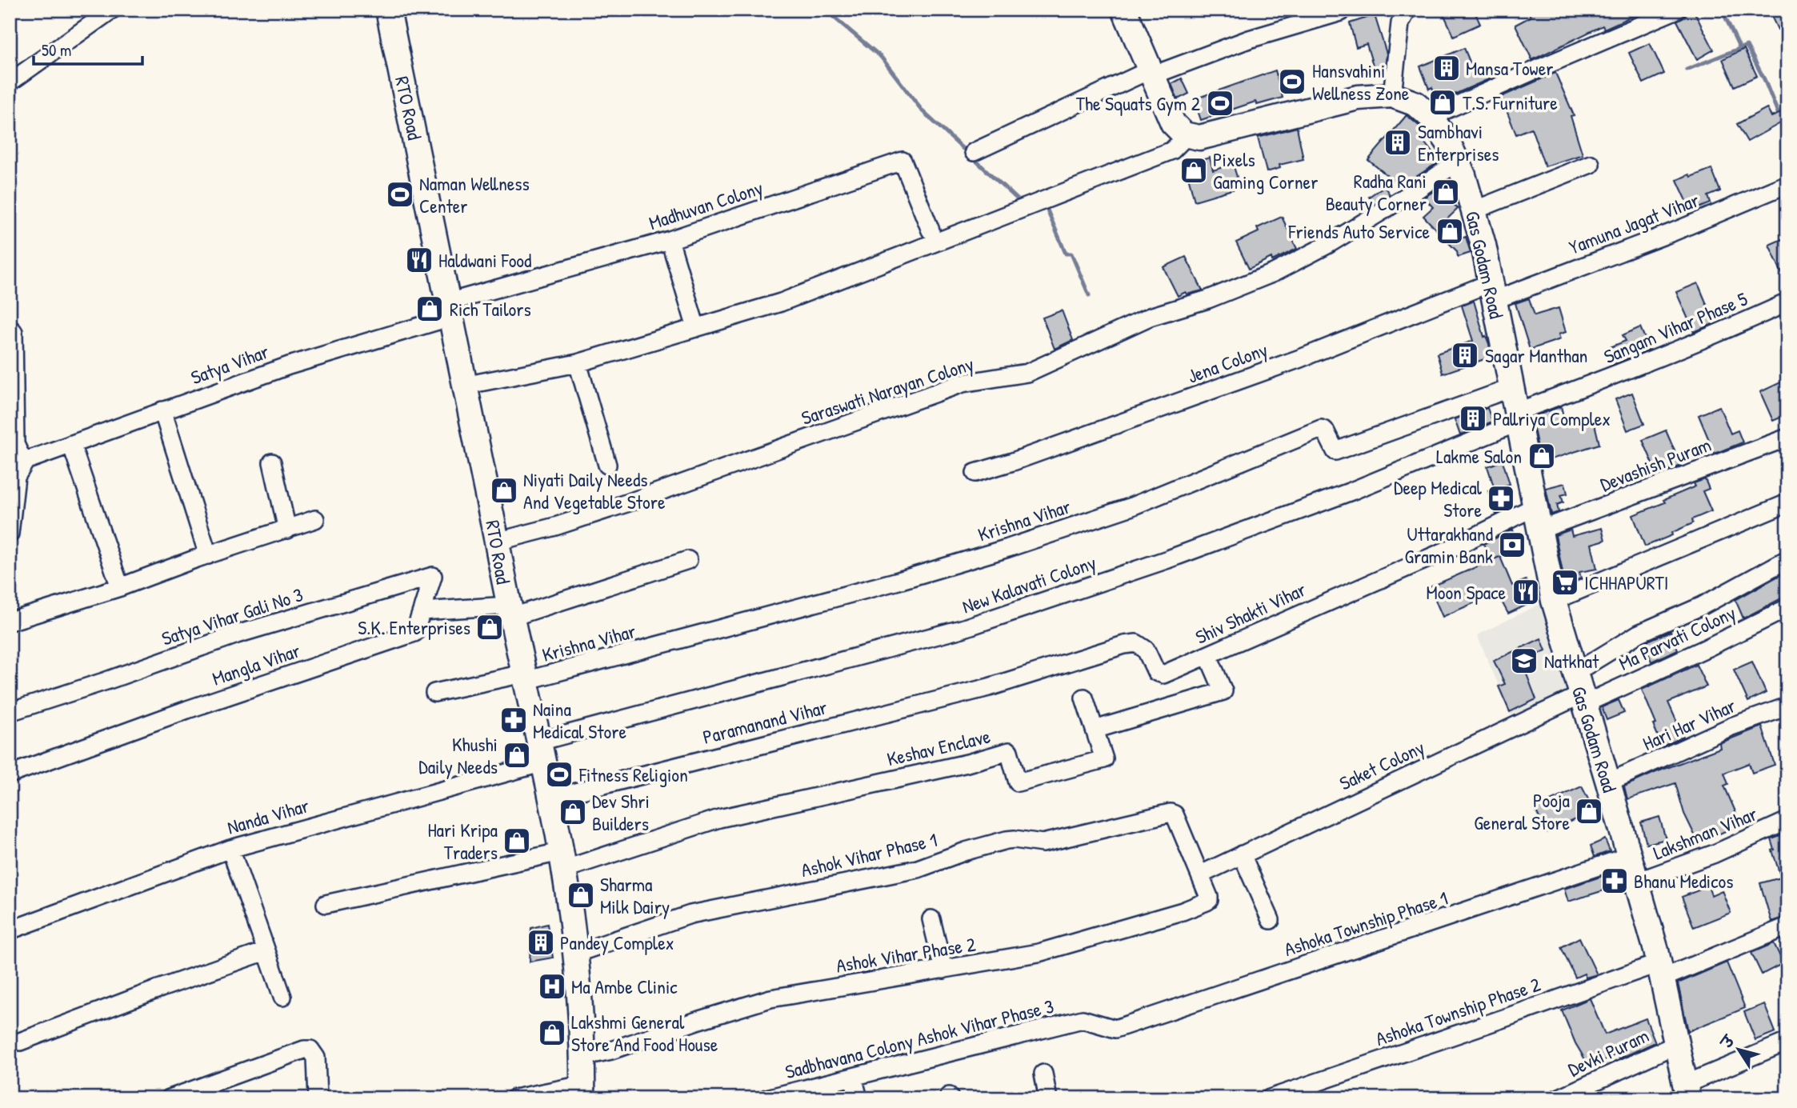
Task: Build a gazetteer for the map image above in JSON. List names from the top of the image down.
{
  "streets": {
    "main road": ["RTO Road", "Gas Godam Road"],
    "street": [
      "Madhuvan Colony",
      "Yamuna Jagat Vihar",
      "Sangam Vihar Phase 5",
      "Jena Colony",
      "Satya Vihar",
      "Saraswati Narayan Colony",
      "Devashish Puram",
      "Krishna Vihar",
      "New Kalavati Colony",
      "Shiv Shakti Vihar",
      "Satya Vihar Gali No 3",
      "Ma Parvati Colony",
      "Mangla Vihar",
      "Paramanand Vihar",
      "Hari Har Vihar",
      "Keshav Enclave",
      "Saket Colony",
      "Nanda Vihar",
      "Lakshman Vihar",
      "Ashok Vihar Phase 1",
      "Ashoka Township Phase 1",
      "Ashok Vihar Phase 2",
      "Ashoka Township Phase 2",
      "Sadbhavana Colony Ashok Vihar Phase 3",
      "Devki Puram"
    ]
  },
  "crossings": [
    ["RTO Road", "Madhuvan Colony"],
    ["RTO Road", "Satya Vihar"],
    ["RTO Road", "Saraswati Narayan Colony"],
    ["RTO Road", "Krishna Vihar"],
    ["RTO Road", "New Kalavati Colony"],
    ["RTO Road", "Paramanand Vihar"],
    ["RTO Road", "Keshav Enclave"],
    ["RTO Road", "Nanda Vihar"],
    ["RTO Road", "Ashok Vihar Phase 1"],
    ["RTO Road", "Ashok Vihar Phase 2"],
    ["Madhuvan Colony", "Satya Vihar"],
    ["Yamuna Jagat Vihar", "Gas Godam Road"],
    ["Yamuna Jagat Vihar", "Jena Colony"],
    ["Gas Godam Road", "Sangam Vihar Phase 5"],
    ["Gas Godam Road", "Jena Colony"],
    ["Gas Godam Road", "Saraswati Narayan Colony"],
    ["Gas Godam Road", "Devashish Puram"],
    ["Gas Godam Road", "Krishna Vihar"],
    ["Gas Godam Road", "New Kalavati Colony"],
    ["Gas Godam Road", "Shiv Shakti Vihar"],
    ["Gas Godam Road", "Ma Parvati Colony"],
    ["Gas Godam Road", "Hari Har Vihar"],
    ["Gas Godam Road", "Saket Colony"],
    ["Gas Godam Road", "Lakshman Vihar"],
    ["Gas Godam Road", "Ashoka Township Phase 1"],
    ["Gas Godam Road", "Ashoka Township Phase 2"],
    ["Gas Godam Road", "Devki Puram"],
    ["Sangam Vihar Phase 5", "New Kalavati Colony"],
    ["New Kalavati Colony", "Nanda Vihar"],
    ["Shiv Shakti Vihar", "Paramanand Vihar"],
    ["Satya Vihar Gali No 3", "Mangla Vihar"],
    ["Ma Parvati Colony", "Saket Colony"],
    ["Saket Colony", "Ashok Vihar Phase 1"],
    ["Saket Colony", "Ashok Vihar Phase 2"],
    ["Ashok Vihar Phase 1", "Ashok Vihar Phase 2"],
    ["Ashoka Township Phase 1", "Sadbhavana Colony Ashok Vihar Phase 3"]
  ],
  "places": {
    "building": [
      "Mansa Tower",
      "Sambhavi Enterprises",
      "Sagar Manthan",
      "Pallriya Complex",
      "Pandey Complex"
    ],
    "sports": [
      "Hansvahini Wellness Zone",
      "The Squats Gym 2",
      "Naman Wellness Center",
      "Fitness Religion"
    ],
    "shop": [
      "T.S. Furniture",
      "Pixels Gaming Corner",
      "Radha Rani Beauty Corner",
      "Friends Auto Service",
      "Rich Tailors",
      "Lakme Salon",
      "Niyati Daily Needs And Vegetable Store",
      "S.K. Enterprises",
      "Khushi Daily Needs",
      "Pooja General Store",
      "Dev Shri Builders",
      "Hari Kripa Traders",
      "Sharma Milk Dairy",
      "Lakshmi General Store And Food House"
    ],
    "restaurant": ["Haldwani Food", "Moon Space"],
    "pharmacy": ["Deep Medical Store", "Naina Medical Store", "Bhanu Medicos"],
    "bank": ["Uttarakhand Gramin Bank"],
    "supermarket": ["ICHHAPURTI"],
    "school or university": ["Natkhat"],
    "hospital": ["Ma Ambe Clinic"]
  },
  "scale_bar": "50 m",
  "north": "top left"
}
